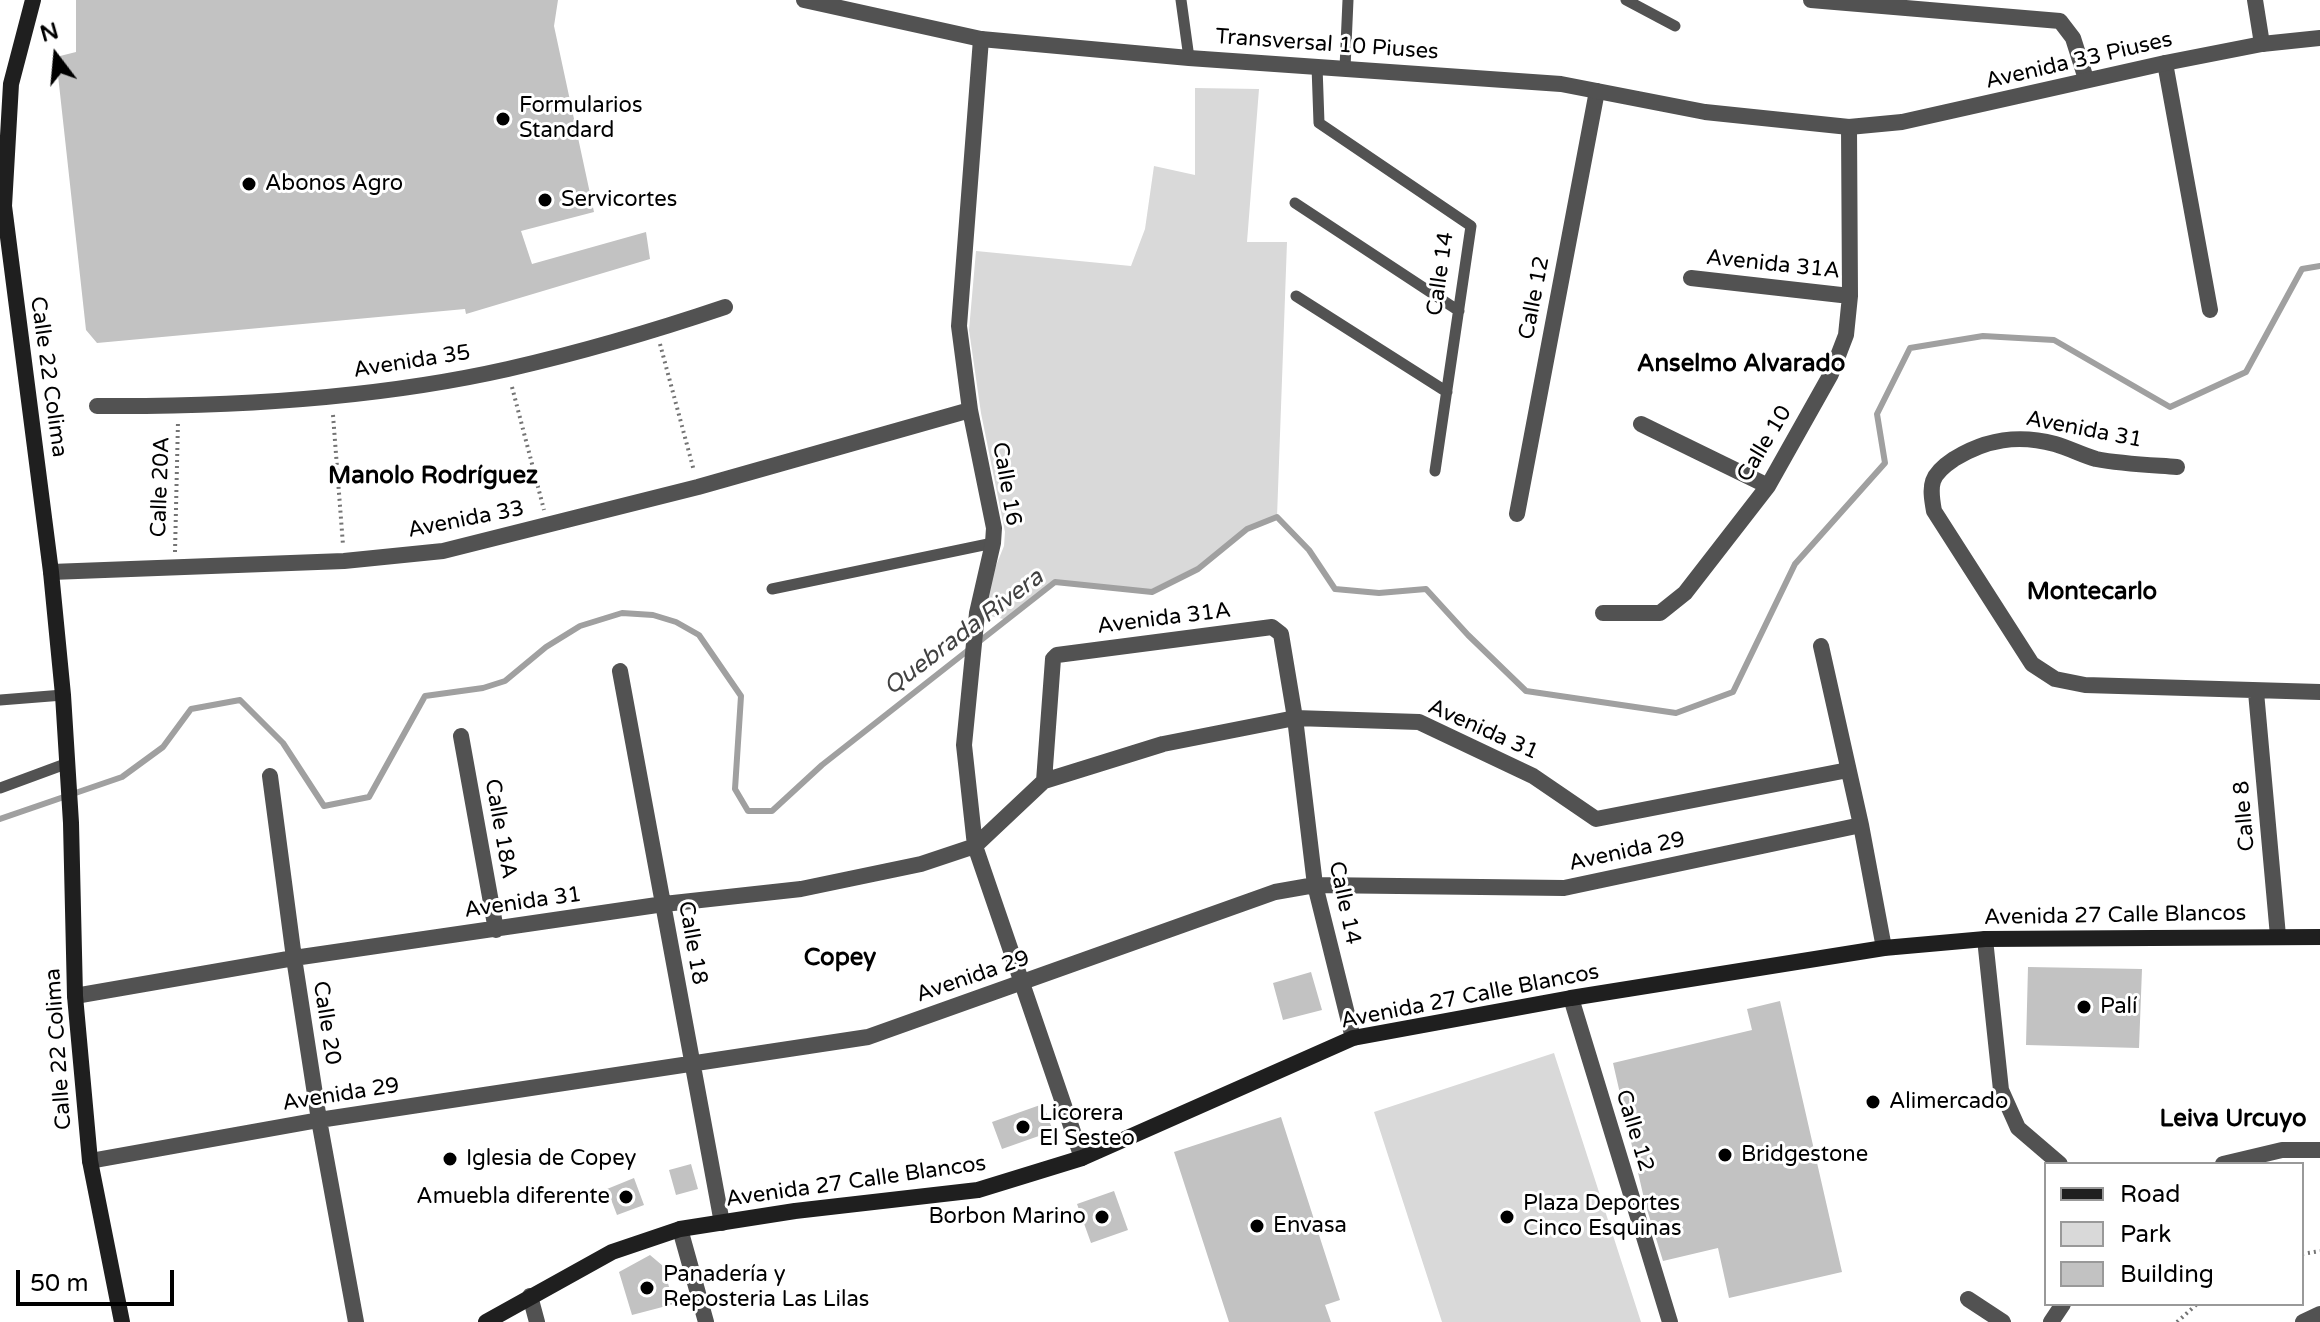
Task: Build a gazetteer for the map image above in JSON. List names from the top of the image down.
{
  "streets": {
    "main road": ["Calle 22 Colima", "Avenida 27 Calle Blancos"],
    "street": [
      "Transversal 10 Piuses",
      "Avenida 33 Piuses",
      "Avenida 31A",
      "Calle 14",
      "Calle 12",
      "Avenida 35",
      "Avenida 31",
      "Calle 10",
      "Calle 16",
      "Avenida 33",
      "Calle 8",
      "Calle 18A",
      "Avenida 29",
      "Calle 18",
      "Calle 20"
    ],
    "path": ["Calle 20A"]
  },
  "crossings": [
    ["Transversal 10 Piuses", "Avenida 33 Piuses"],
    ["Transversal 10 Piuses", "Calle 14"],
    ["Transversal 10 Piuses", "Calle 12"],
    ["Transversal 10 Piuses", "Calle 10"],
    ["Transversal 10 Piuses", "Calle 16"],
    ["Avenida 33 Piuses", "Calle 10"],
    ["Avenida 31A", "Calle 14"],
    ["Avenida 31A", "Avenida 31"],
    ["Avenida 31A", "Calle 10"],
    ["Calle 14", "Avenida 31"],
    ["Calle 14", "Avenida 29"],
    ["Calle 14", "Avenida 27 Calle Blancos"],
    ["Calle 12", "Avenida 27 Calle Blancos"],
    ["Avenida 35", "Calle 20A"],
    ["Calle 22 Colima", "Avenida 31"],
    ["Calle 22 Colima", "Avenida 33"],
    ["Calle 22 Colima", "Avenida 29"],
    ["Avenida 31", "Calle 16"],
    ["Avenida 31", "Calle 8"],
    ["Avenida 31", "Calle 18A"],
    ["Avenida 31", "Calle 18"],
    ["Avenida 31", "Calle 20"],
    ["Calle 16", "Avenida 33"],
    ["Calle 16", "Avenida 29"],
    ["Calle 16", "Avenida 27 Calle Blancos"],
    ["Calle 20A", "Avenida 33"],
    ["Calle 8", "Avenida 27 Calle Blancos"],
    ["Avenida 29", "Calle 18"],
    ["Avenida 29", "Calle 20"],
    ["Avenida 27 Calle Blancos", "Calle 18"]
  ],
  "districts": [
    "Anselmo Alvarado",
    "Manolo Rodríguez",
    "Montecarlo",
    "Copey",
    "Leiva Urcuyo"
  ],
  "water": ["Quebrada Rivera"],
  "places": [
    "Formularios Standard",
    "Abonos Agro",
    "Servicortes",
    "Palí",
    "Alimercado",
    "Licorera El Sesteo",
    "Bridgestone",
    "Iglesia de Copey",
    "Amuebla diferente",
    "Borbon Marino",
    "Plaza Deportes Cinco Esquinas",
    "Envasa",
    "Panadería y Reposteria Las Lilas"
  ],
  "legend": ["Road", "Park", "Building"],
  "scale_bar": "50 m",
  "north": "top"
}
